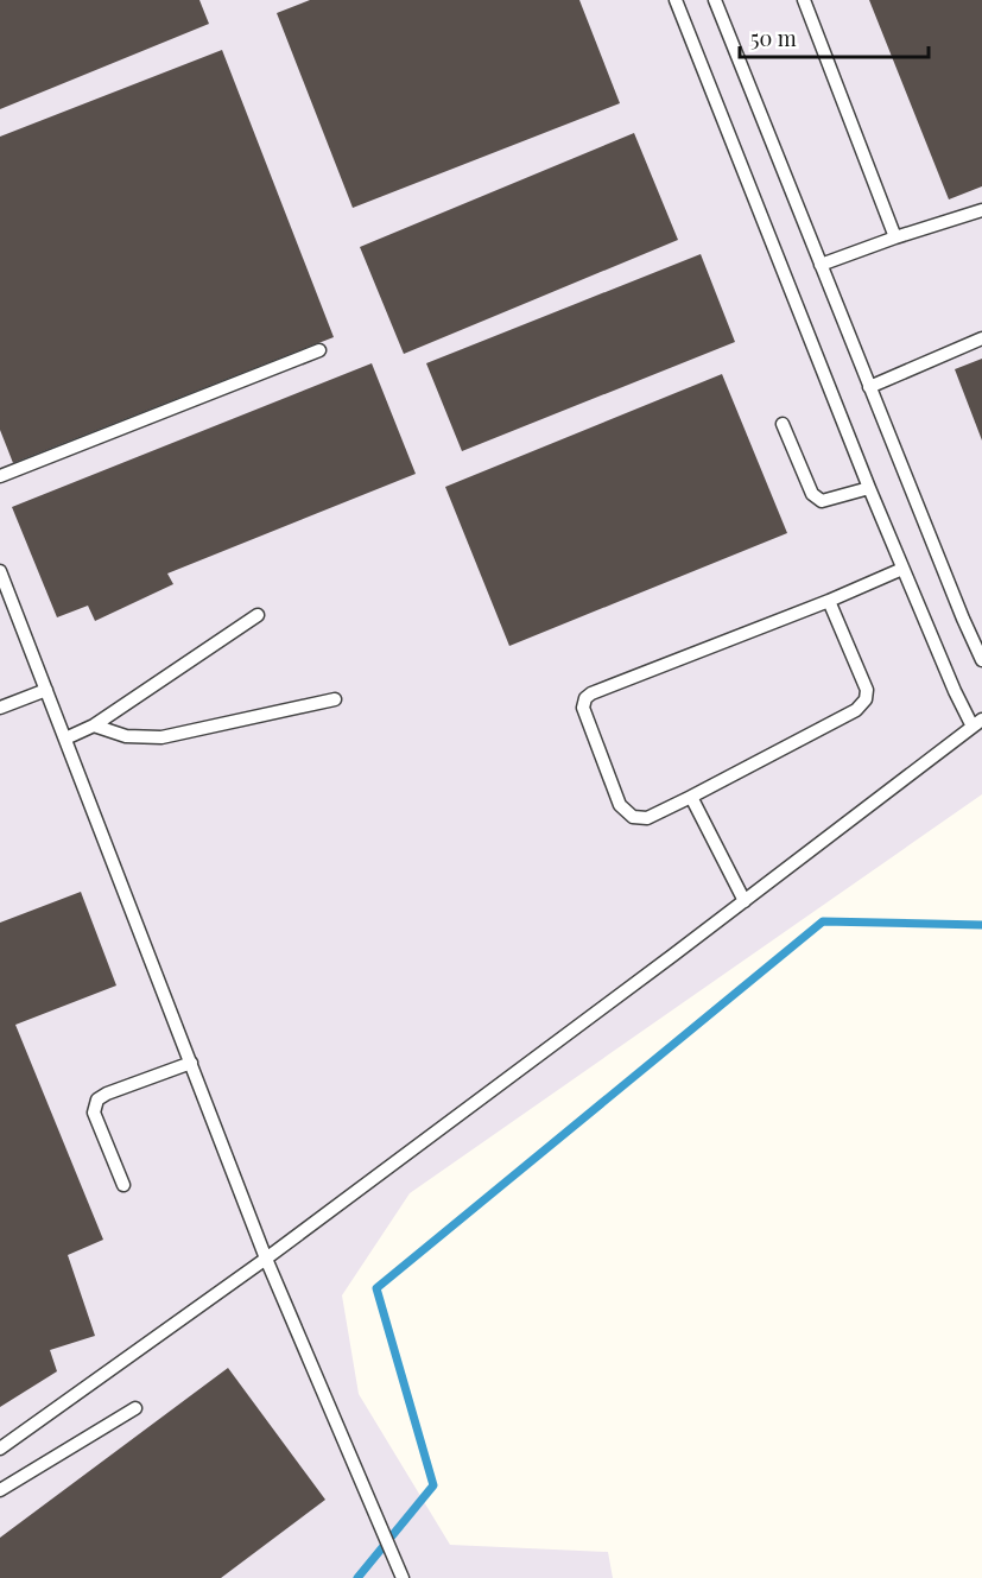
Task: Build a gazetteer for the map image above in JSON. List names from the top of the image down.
{
  "scale_bar": "50 m"
}
